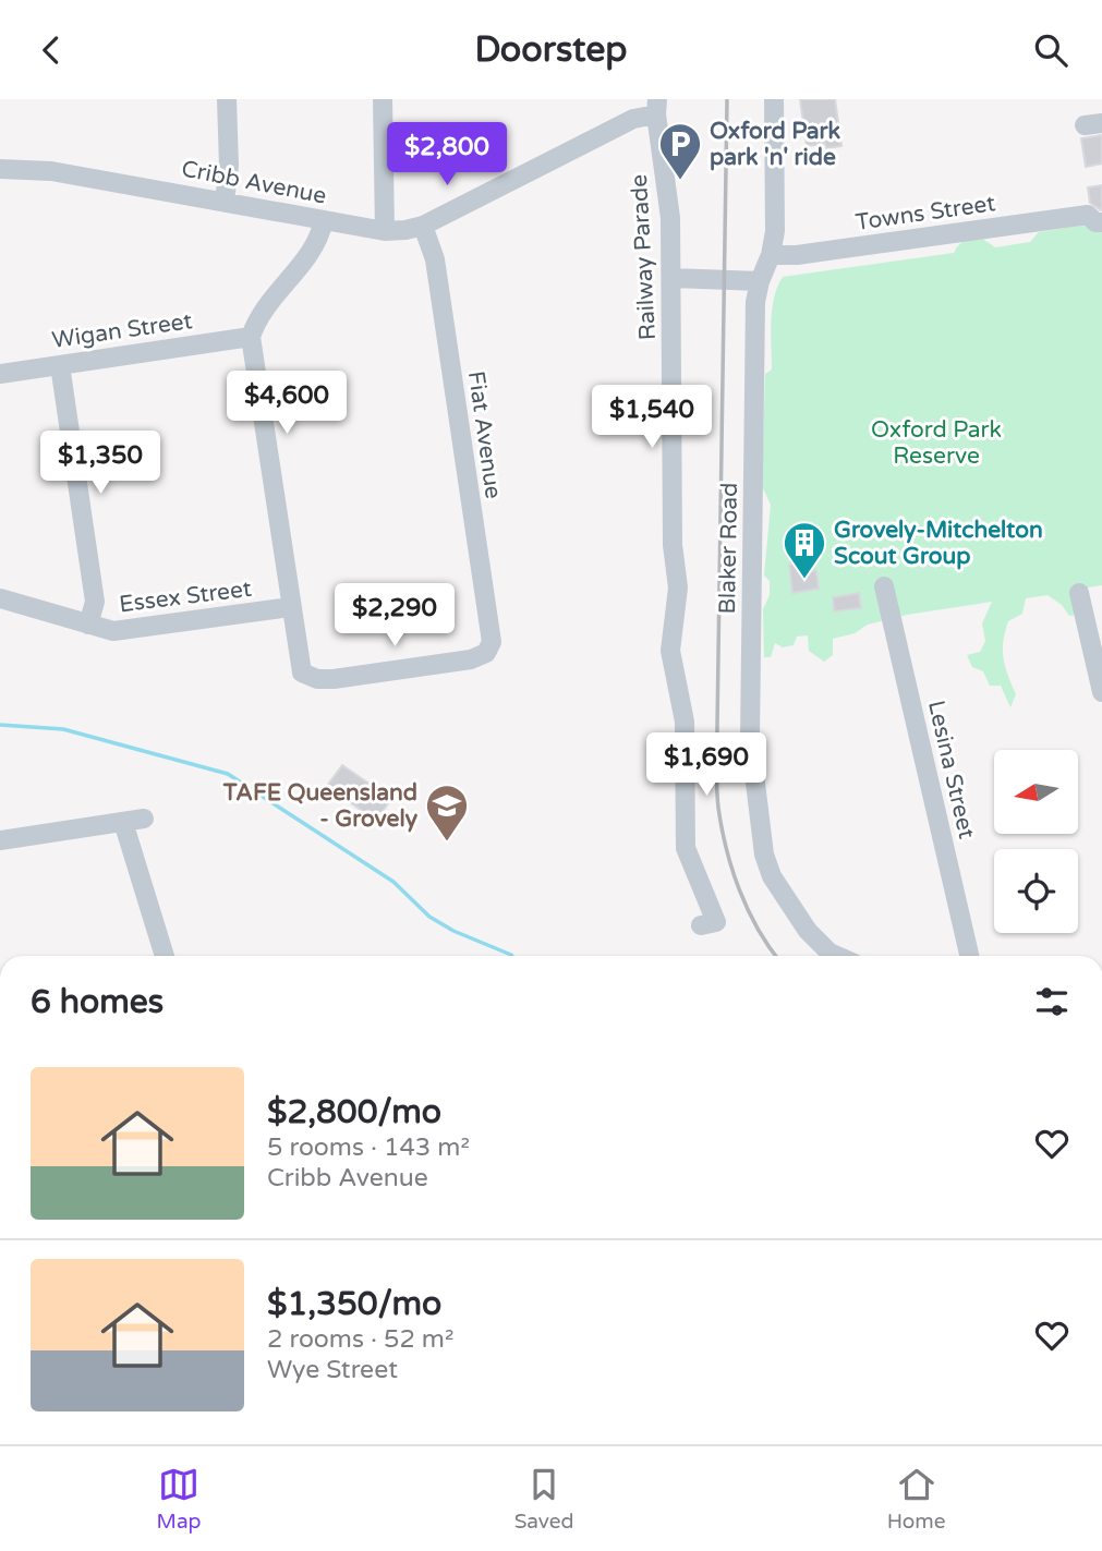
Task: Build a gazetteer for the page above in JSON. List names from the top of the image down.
{
  "streets": {
    "street": [
      "Cribb Avenue",
      "Towns Street",
      "Railway Parade",
      "Wigan Street",
      "Fiat Avenue",
      "Blaker Road",
      "Essex Street",
      "Lesina Street"
    ]
  },
  "crossings": [
    ["Cribb Avenue", "Railway Parade"],
    ["Cribb Avenue", "Fiat Avenue"],
    ["Towns Street", "Blaker Road"],
    ["Fiat Avenue", "Essex Street"]
  ],
  "parks": ["Oxford Park Reserve"],
  "places": {
    "parking": ["Oxford Park park 'n' ride"],
    "building": ["Grovely-Mitchelton Scout Group"],
    "school or university": ["TAFE Queensland - Grovely"]
  },
  "north": "left",
  "page": {
    "header": "Doorstep",
    "price": [
      "$2,800",
      "$4,600",
      "$1,540",
      "$1,350",
      "$2,290",
      "$1,690"
    ],
    "heading": "6 homes",
    "list": [
      {
        "name": "$2,800/mo",
        "note": "5 rooms · 143 m² · Cribb Avenue"
      },
      {
        "name": "$1,350/mo",
        "note": "2 rooms · 52 m² · Wye Street"
      }
    ],
    "tabs": ["Map", "Saved", "Home"]
  }
}
